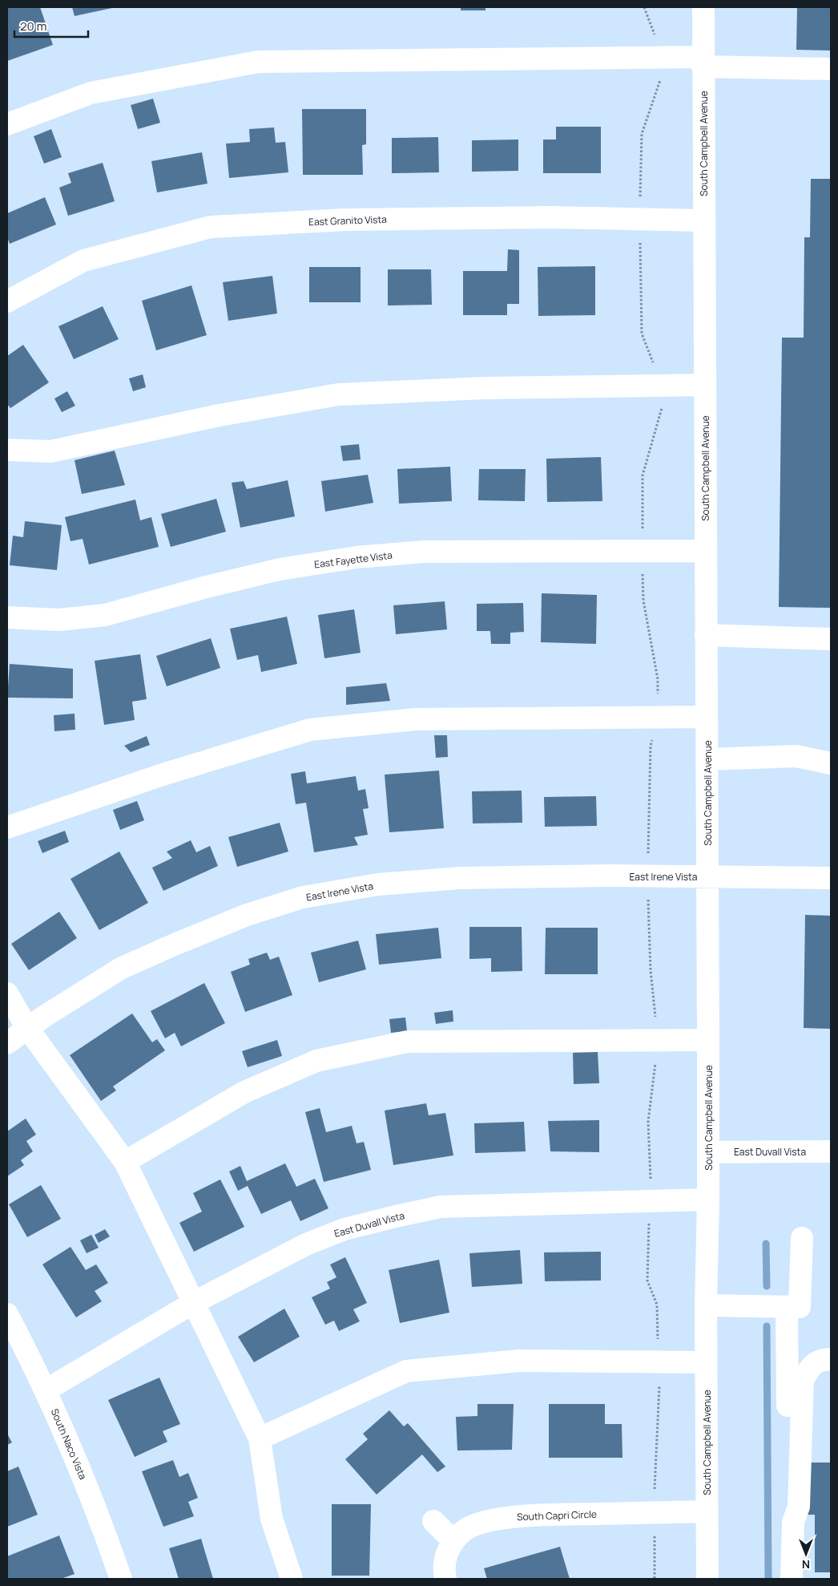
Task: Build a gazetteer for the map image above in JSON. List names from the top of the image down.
{
  "streets": {
    "street": [
      "South Campbell Avenue",
      "East Granito Vista",
      "East Fayette Vista",
      "East Irene Vista",
      "East Duvall Vista",
      "South Naco Vista",
      "South Capri Circle"
    ]
  },
  "crossings": [
    ["South Campbell Avenue", "East Granito Vista"],
    ["South Campbell Avenue", "East Fayette Vista"],
    ["South Campbell Avenue", "East Irene Vista"],
    ["South Campbell Avenue", "East Duvall Vista"],
    ["South Campbell Avenue", "South Capri Circle"],
    ["East Duvall Vista", "South Naco Vista"]
  ],
  "scale_bar": "20 m",
  "north": "bottom"
}
